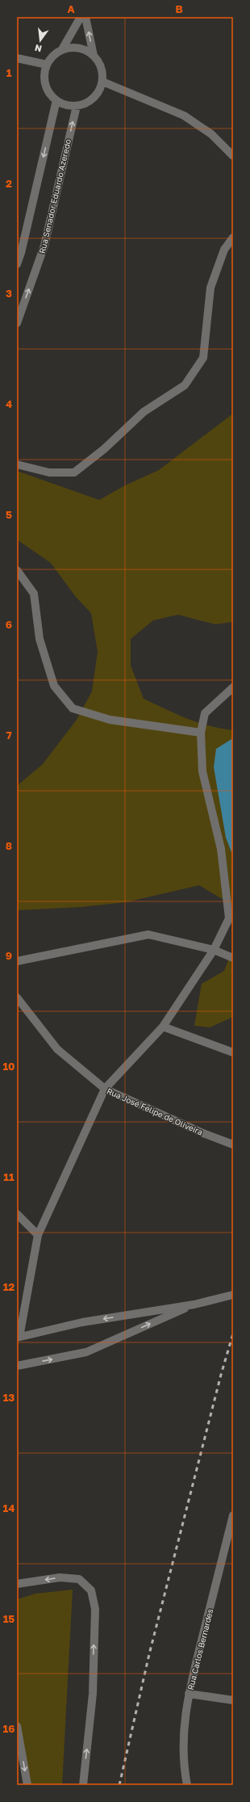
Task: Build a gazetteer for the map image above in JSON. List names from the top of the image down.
{
  "streets": {
    "street": ["Rua Senador Eduardo Azeredo", "Rua José Felipe de Oliveira", "Rua Carlos Bernardes"]
  },
  "north": "bottom",
  "grid": {
    "columns": ["A", "B"],
    "rows": [
      "1",
      "2",
      "3",
      "4",
      "5",
      "6",
      "7",
      "8",
      "9",
      "10",
      "11",
      "12",
      "13",
      "14",
      "15",
      "16"
    ]
  }
}
